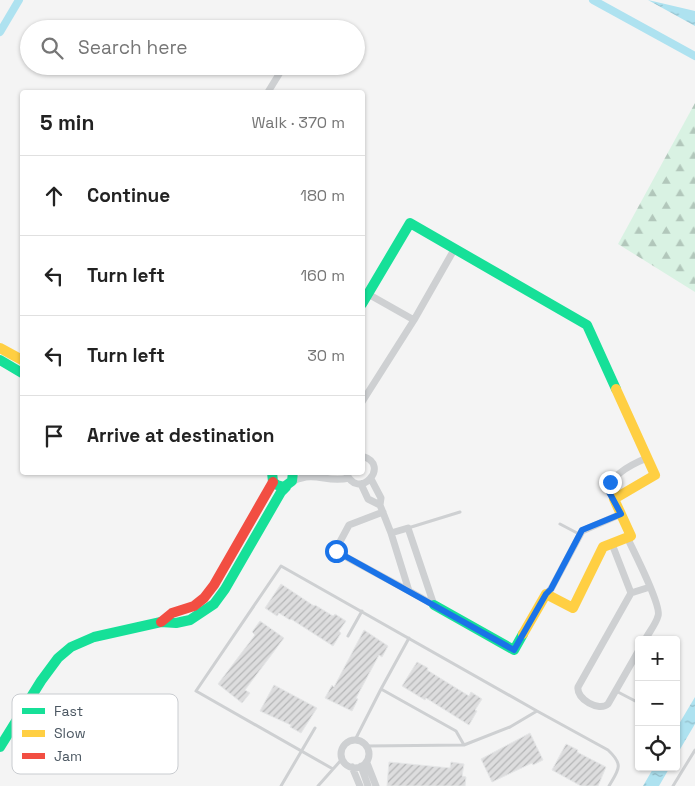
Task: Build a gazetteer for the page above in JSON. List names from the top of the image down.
{
  "legend": ["Fast", "Slow", "Jam"],
  "page": {
    "search": "Search here",
    "heading": ["5 min", "Walk · 370 m"],
    "list": [
      ["Continue", "180 m"],
      ["Turn left", "160 m"],
      ["Turn left", "30 m"],
      "Arrive at destination"
    ],
    "map_buttons": ["+", "−"]
  }
}
